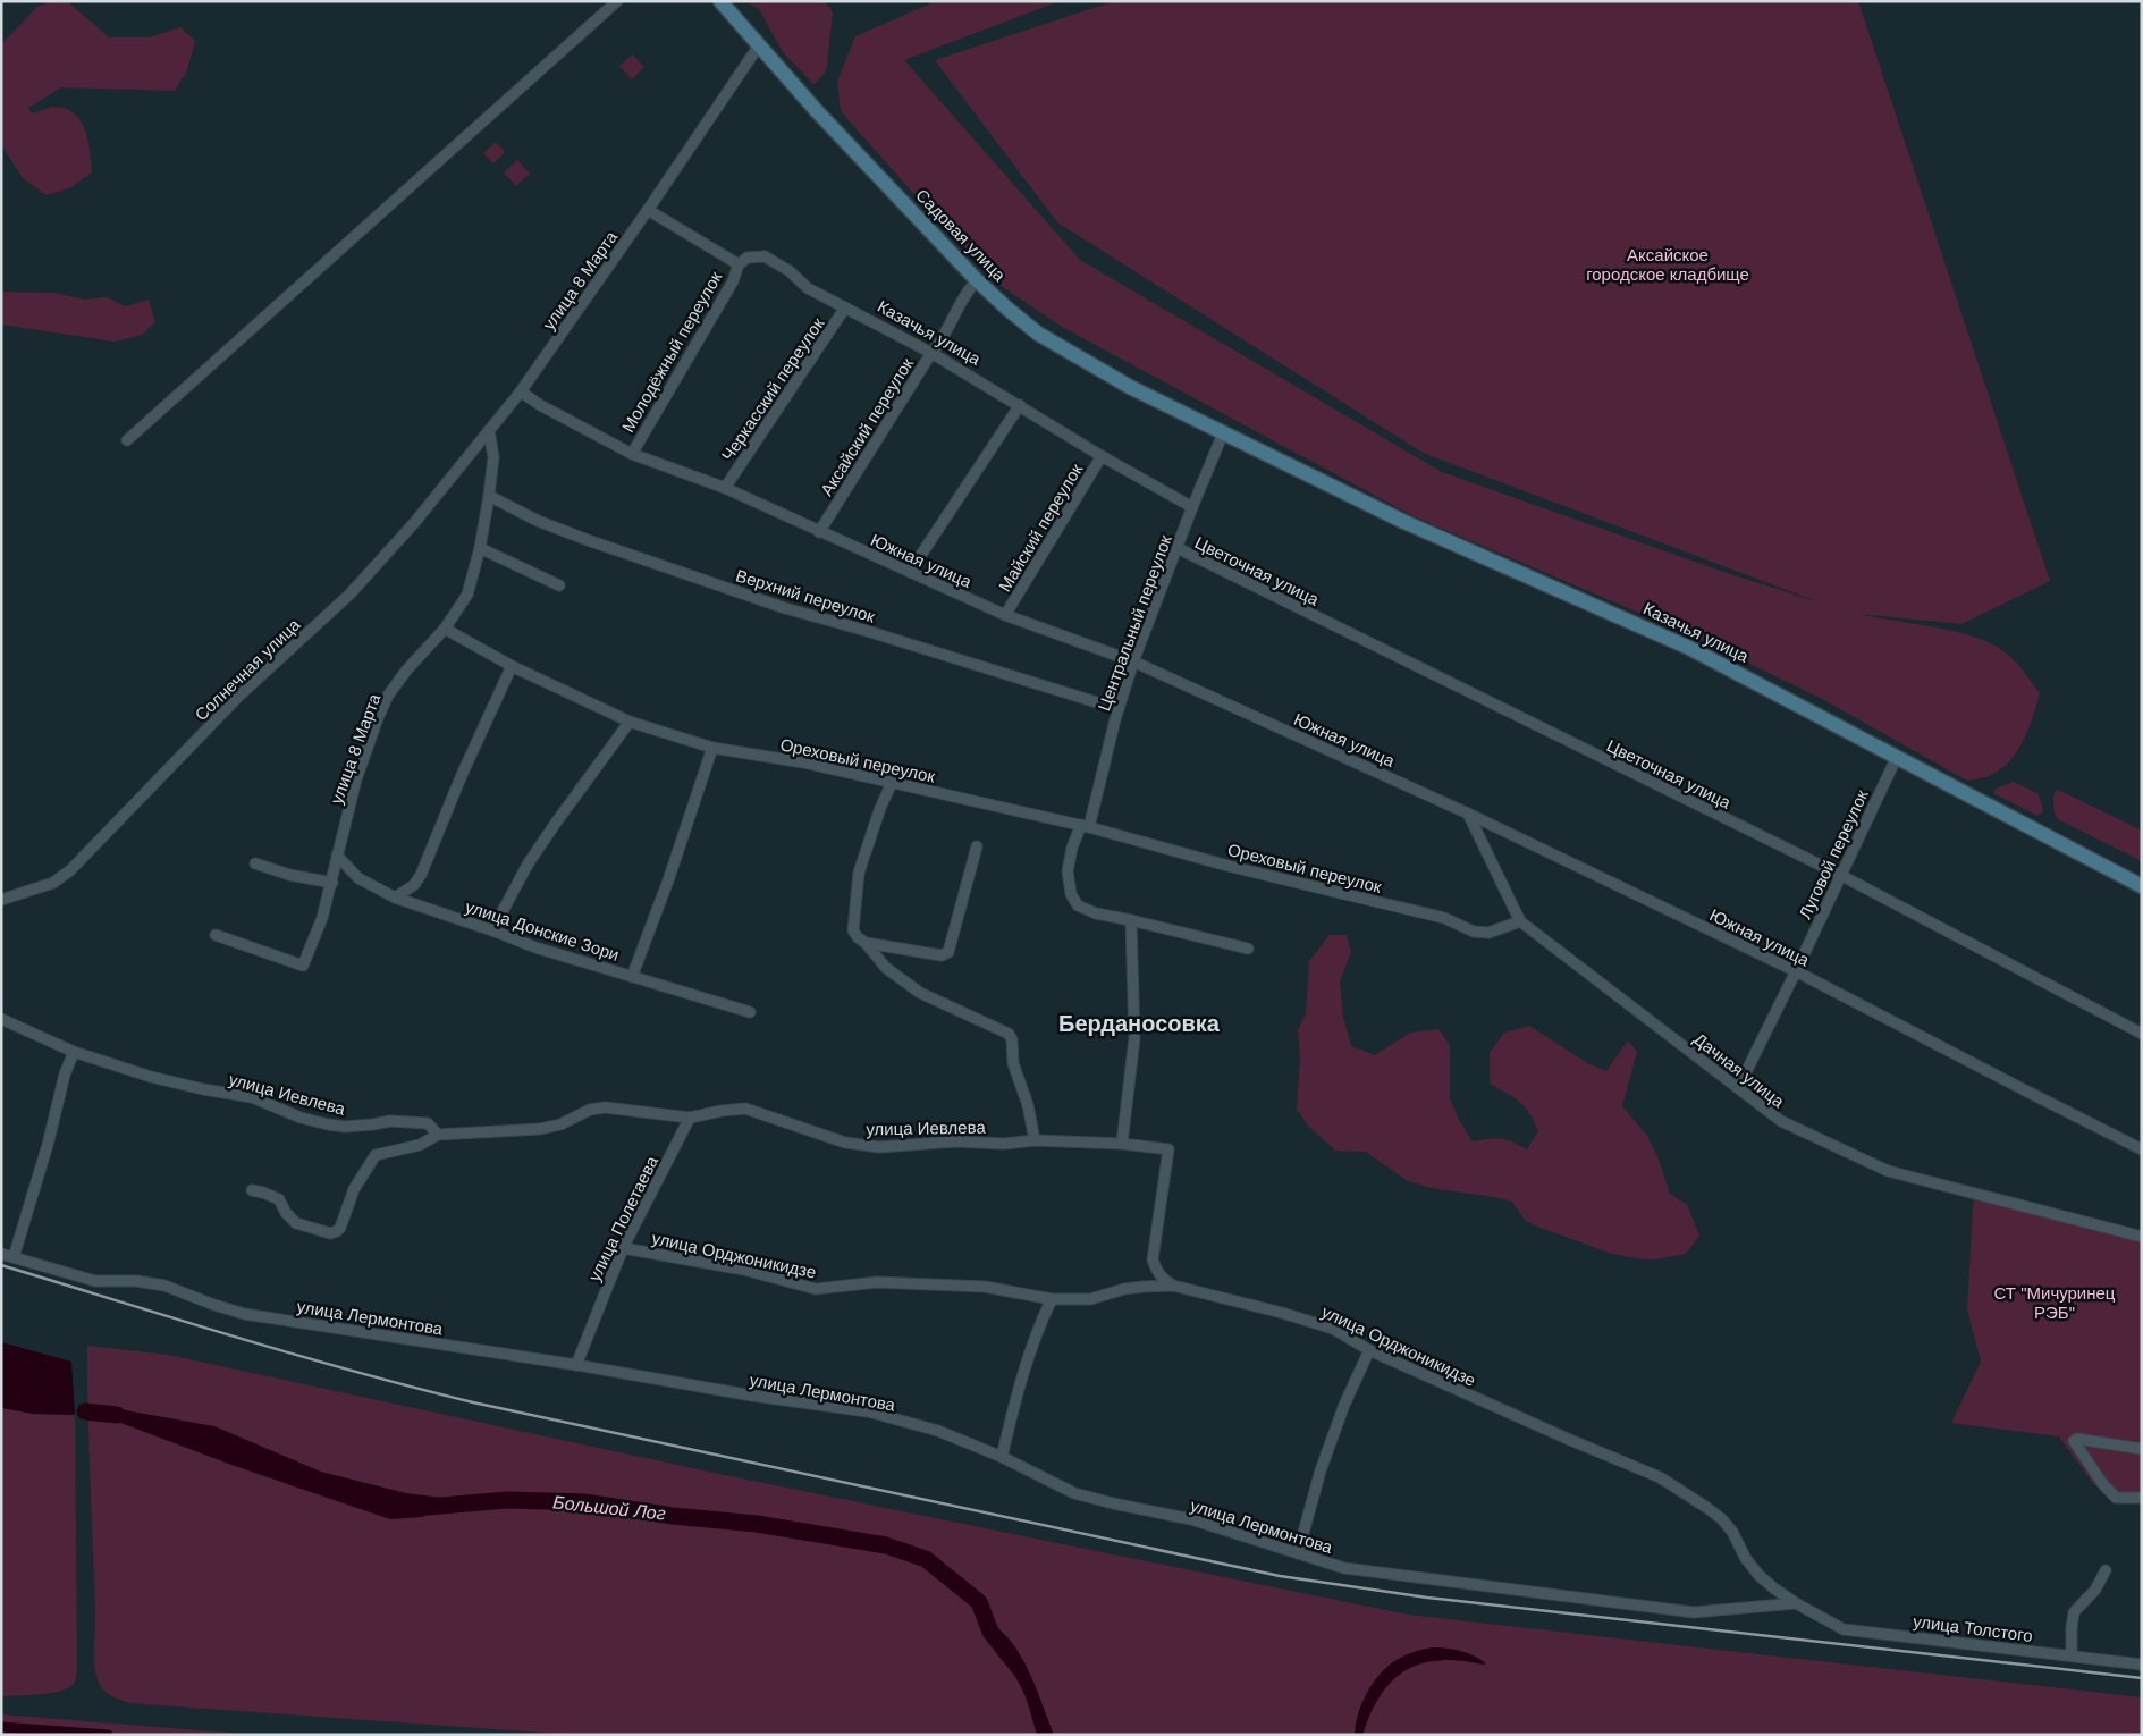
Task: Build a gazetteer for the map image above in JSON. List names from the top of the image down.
{
  "streets": {
    "main road": ["Садовая улица", "Казачья улица"],
    "street": [
      "улица 8 Марта",
      "Молодёжный переулок",
      "Черкасский переулок",
      "Аксайский переулок",
      "Майский переулок",
      "Южная улица",
      "Цветочная улица",
      "Верхний переулок",
      "Центральный переулок",
      "Солнечная улица",
      "Ореховый переулок",
      "Луговой переулок",
      "улица Донские Зори",
      "Дачная улица",
      "улица Иевлева",
      "улица Полетаева",
      "улица Орджоникидзе",
      "улица Лермонтова",
      "улица Толстого"
    ]
  },
  "crossings": [
    ["Садовая улица", "улица 8 Марта"],
    ["Садовая улица", "Казачья улица"],
    ["Садовая улица", "Аксайский переулок"],
    ["Садовая улица", "Центральный переулок"],
    ["улица 8 Марта", "Южная улица"],
    ["улица 8 Марта", "Верхний переулок"],
    ["улица 8 Марта", "Солнечная улица"],
    ["улица 8 Марта", "Ореховый переулок"],
    ["улица 8 Марта", "улица Донские Зори"],
    ["Казачья улица", "Молодёжный переулок"],
    ["Казачья улица", "Черкасский переулок"],
    ["Казачья улица", "Аксайский переулок"],
    ["Казачья улица", "Майский переулок"],
    ["Казачья улица", "Центральный переулок"],
    ["Казачья улица", "Луговой переулок"],
    ["Молодёжный переулок", "Южная улица"],
    ["Черкасский переулок", "Южная улица"],
    ["Аксайский переулок", "Южная улица"],
    ["Майский переулок", "Южная улица"],
    ["Южная улица", "Центральный переулок"],
    ["Южная улица", "Луговой переулок"],
    ["Цветочная улица", "Центральный переулок"],
    ["Цветочная улица", "Луговой переулок"],
    ["Верхний переулок", "Центральный переулок"],
    ["Центральный переулок", "Ореховый переулок"],
    ["Ореховый переулок", "Дачная улица"],
    ["Луговой переулок", "Дачная улица"],
    ["улица Иевлева", "улица Полетаева"],
    ["улица Иевлева", "улица Орджоникидзе"],
    ["улица Полетаева", "улица Орджоникидзе"],
    ["улица Полетаева", "улица Лермонтова"],
    ["улица Орджоникидзе", "улица Лермонтова"],
    ["улица Орджоникидзе", "улица Толстого"],
    ["улица Лермонтова", "улица Толстого"]
  ],
  "districts": ["Берданосовка"],
  "water": ["Большой Лог"],
  "parks": ["Аксайское городское кладбище", "СТ \"Мичуринец РЭБ\""]
}
